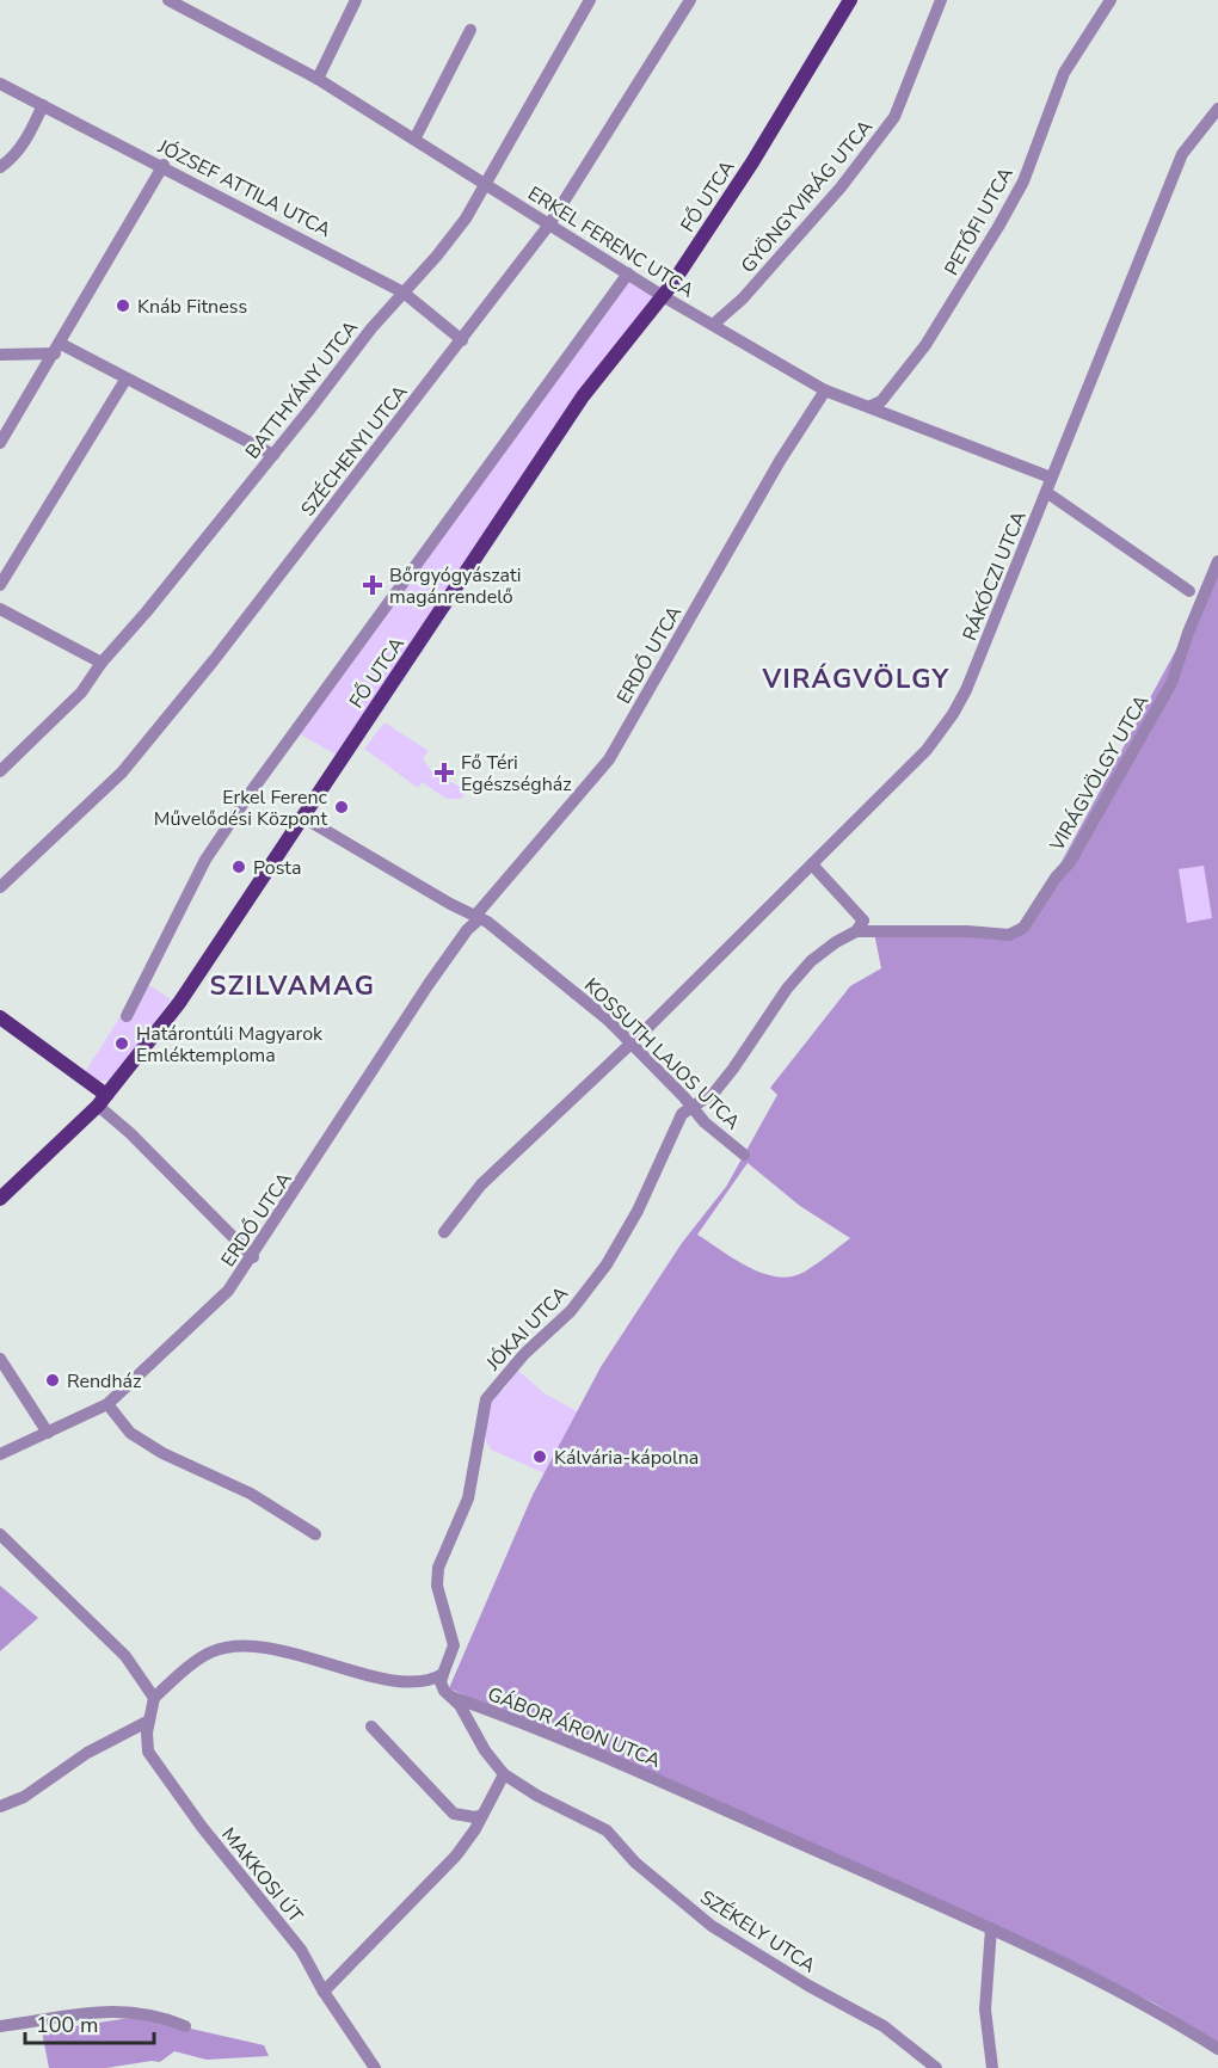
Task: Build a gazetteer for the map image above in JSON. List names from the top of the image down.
{
  "streets": {
    "main road": ["FŐ UTCA"],
    "street": [
      "JÓZSEF ATTILA UTCA",
      "GYÖNGYVIRÁG UTCA",
      "PETŐFI UTCA",
      "ERKEL FERENC UTCA",
      "BATTHYÁNY UTCA",
      "SZÉCHENYI UTCA",
      "RÁKÓCZI UTCA",
      "ERDŐ UTCA",
      "VIRÁGVÖLGY UTCA",
      "KOSSUTH LAJOS UTCA",
      "JÓKAI UTCA",
      "GÁBOR ÁRON UTCA",
      "MAKKOSI ÚT",
      "SZÉKELY UTCA"
    ]
  },
  "crossings": [
    ["JÓZSEF ATTILA UTCA", "BATTHYÁNY UTCA"],
    ["JÓZSEF ATTILA UTCA", "SZÉCHENYI UTCA"],
    ["FŐ UTCA", "ERKEL FERENC UTCA"],
    ["FŐ UTCA", "KOSSUTH LAJOS UTCA"],
    ["GYÖNGYVIRÁG UTCA", "ERKEL FERENC UTCA"],
    ["PETŐFI UTCA", "ERKEL FERENC UTCA"],
    ["ERKEL FERENC UTCA", "BATTHYÁNY UTCA"],
    ["ERKEL FERENC UTCA", "SZÉCHENYI UTCA"],
    ["ERKEL FERENC UTCA", "RÁKÓCZI UTCA"],
    ["ERKEL FERENC UTCA", "ERDŐ UTCA"],
    ["RÁKÓCZI UTCA", "KOSSUTH LAJOS UTCA"],
    ["ERDŐ UTCA", "KOSSUTH LAJOS UTCA"],
    ["KOSSUTH LAJOS UTCA", "JÓKAI UTCA"],
    ["GÁBOR ÁRON UTCA", "SZÉKELY UTCA"]
  ],
  "districts": ["VIRÁGVÖLGY", "SZILVAMAG"],
  "places": {
    "other": [
      "Knáb Fitness",
      "Erkel Ferenc Művelődési Központ",
      "Posta",
      "Határontúli Magyarok Emléktemploma",
      "Rendház",
      "Kálvária-kápolna"
    ],
    "health": ["Bőrgyógyászati magánrendelő", "Fő Téri Egészségház"]
  },
  "scale_bar": "100 m"
}
